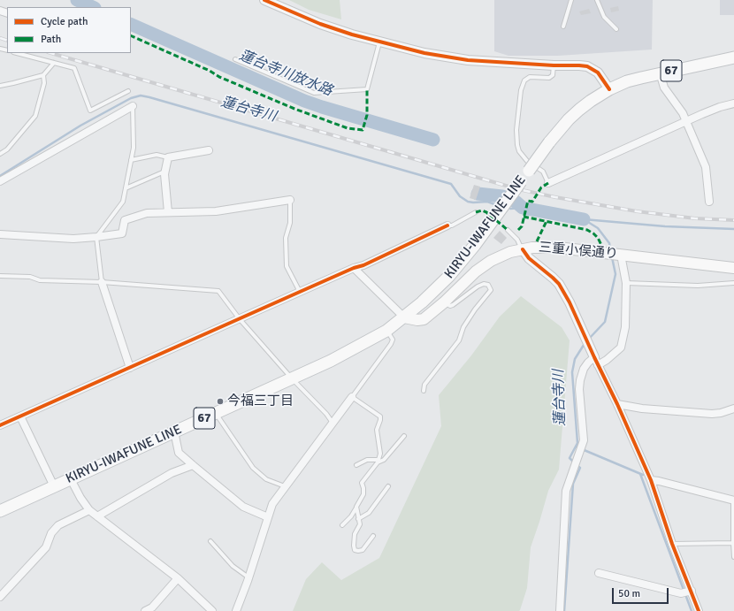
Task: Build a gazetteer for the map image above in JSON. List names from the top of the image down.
{
  "streets": {
    "main road": ["67", "KIRYU-IWAFUNE LINE", "三重小俣通り"]
  },
  "crossings": [
    ["KIRYU-IWAFUNE LINE", "三重小俣通り"]
  ],
  "water": ["蓮台寺川放水路", "蓮台寺川"],
  "places": ["今福三丁目"],
  "legend": ["Cycle path", "Path"],
  "scale_bar": "50 m"
}
